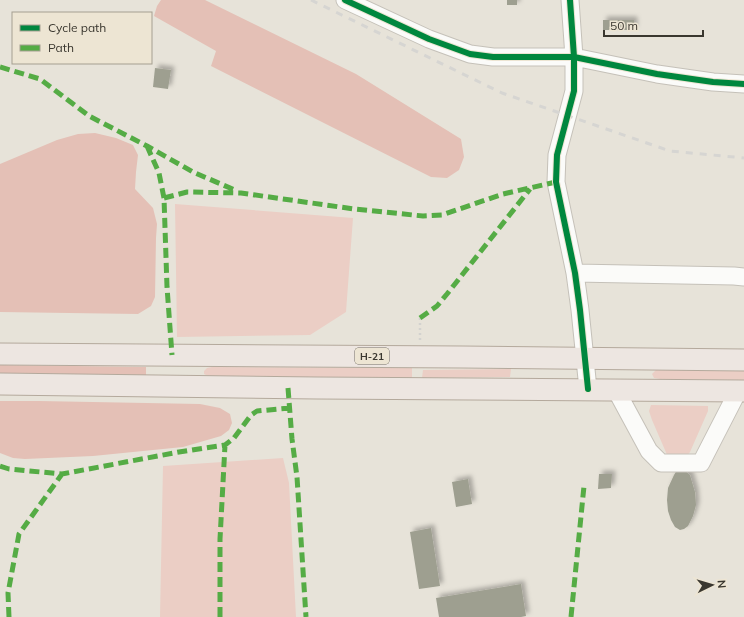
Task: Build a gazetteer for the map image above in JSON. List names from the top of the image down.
{
  "streets": {
    "main road": ["Н-21"]
  },
  "legend": ["Cycle path", "Path"],
  "scale_bar": "50 m",
  "north": "right"
}
